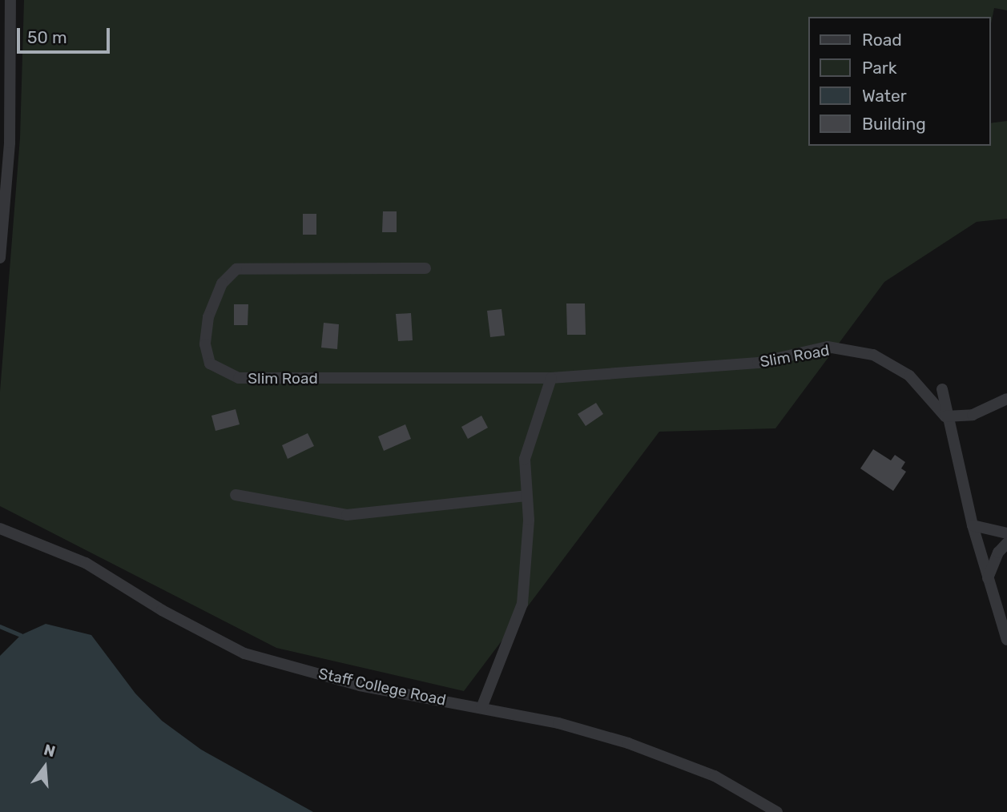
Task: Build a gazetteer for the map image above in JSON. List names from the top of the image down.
{
  "streets": {
    "street": ["Slim Road", "Staff College Road"]
  },
  "legend": [
    "Road",
    "Park",
    "Water",
    "Building"
  ],
  "scale_bar": "50 m",
  "north": "top"
}
